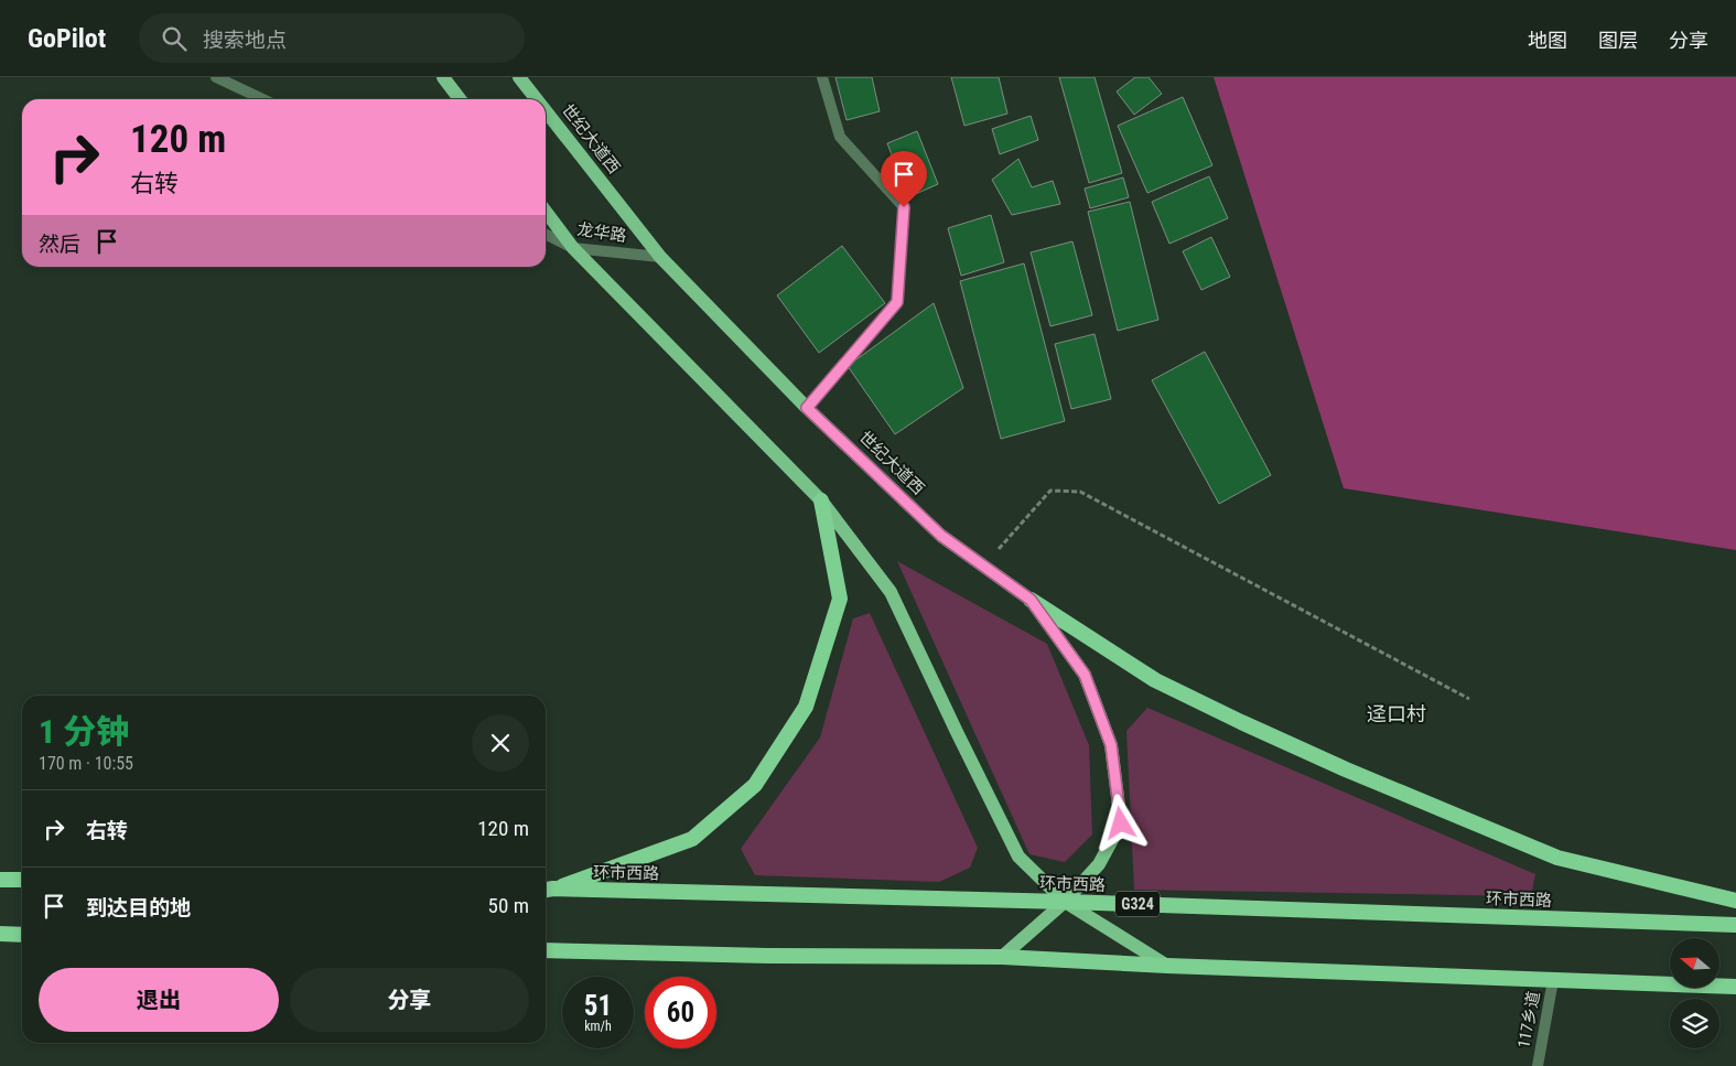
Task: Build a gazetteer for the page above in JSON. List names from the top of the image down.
{
  "streets": {
    "highway": ["环市西路", "G324"],
    "main road": ["世纪大道西"],
    "street": ["龙华路", "117乡道"]
  },
  "crossings": [
    ["世纪大道西", "龙华路"],
    ["世纪大道西", "环市西路"]
  ],
  "districts": ["迳口村"],
  "north": "left",
  "page": {
    "header": "GoPilot",
    "search": "搜索地点",
    "nav": ["地图", "图层", "分享"],
    "turn": ["120 m", "右转"],
    "then": "然后",
    "heading": ["1 分钟", "170 m · 10:55"],
    "list": [
      {
        "name": "右转",
        "value": "120 m"
      },
      {
        "name": "到达目的地",
        "value": "50 m"
      }
    ],
    "buttons": ["退出", "分享"],
    "speed": "51 km/h",
    "limit": "60"
  }
}
